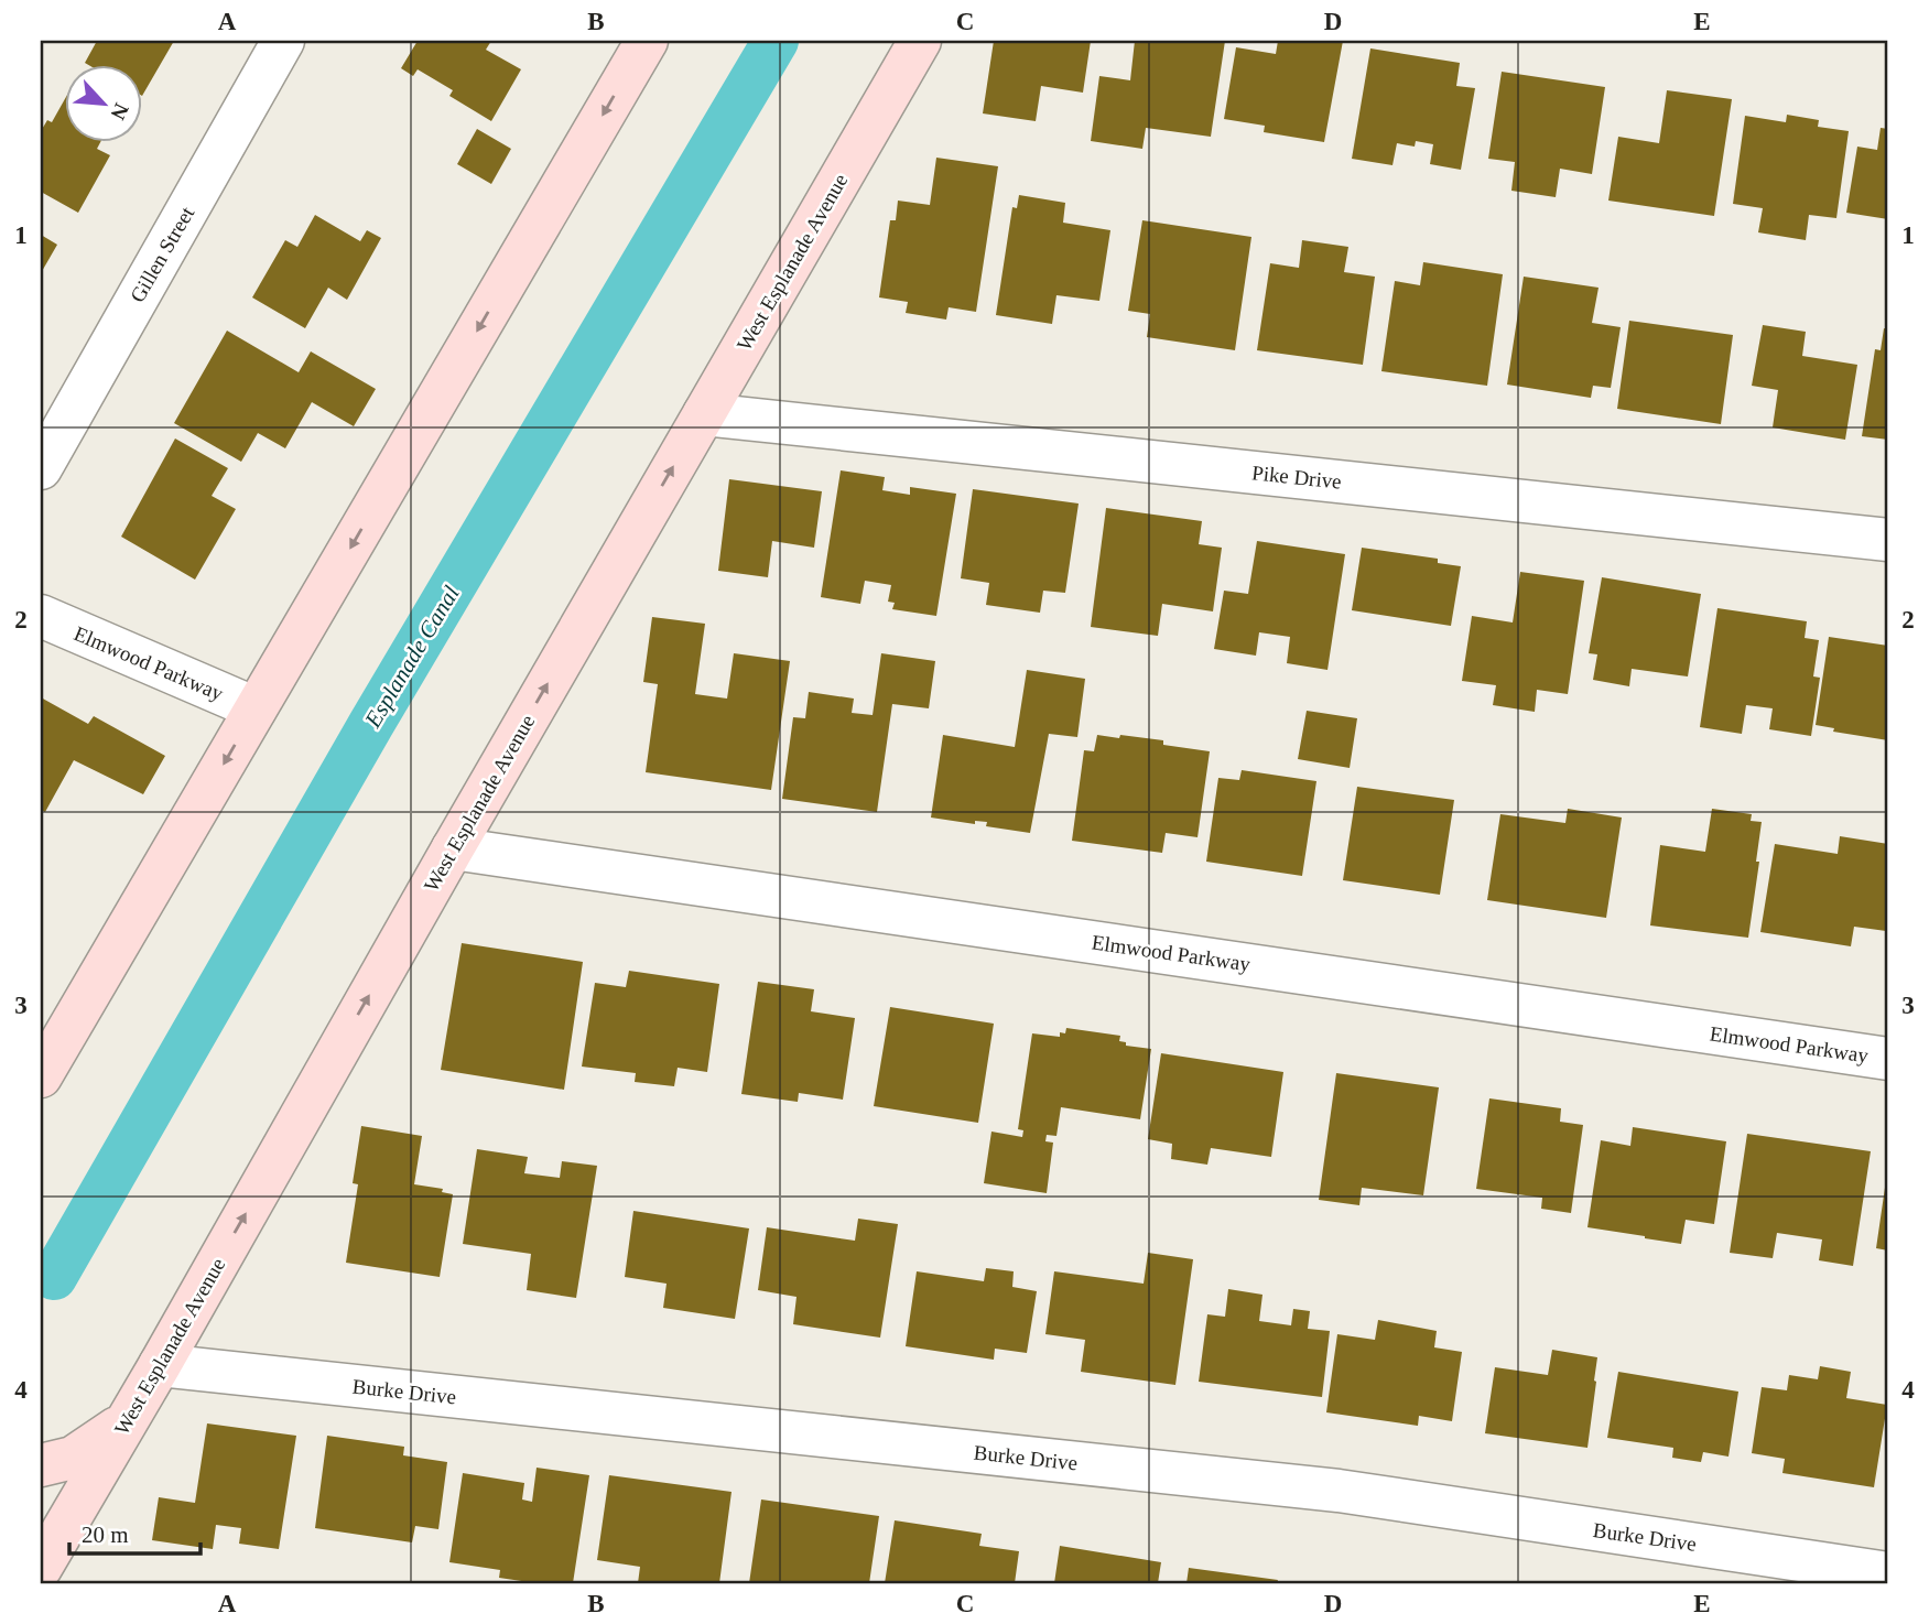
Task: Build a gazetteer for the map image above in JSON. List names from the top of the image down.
{
  "streets": {
    "main road": ["West Esplanade Avenue"],
    "street": [
      "Gillen Street",
      "Pike Drive",
      "Elmwood Parkway",
      "Burke Drive"
    ]
  },
  "crossings": [
    ["West Esplanade Avenue", "Pike Drive"],
    ["West Esplanade Avenue", "Elmwood Parkway"],
    ["West Esplanade Avenue", "Burke Drive"]
  ],
  "water": ["Esplanade Canal"],
  "scale_bar": "20 m",
  "north": "bottom right",
  "grid": {
    "columns": [
      "A",
      "B",
      "C",
      "D",
      "E"
    ],
    "rows": [
      "1",
      "2",
      "3",
      "4"
    ]
  }
}
